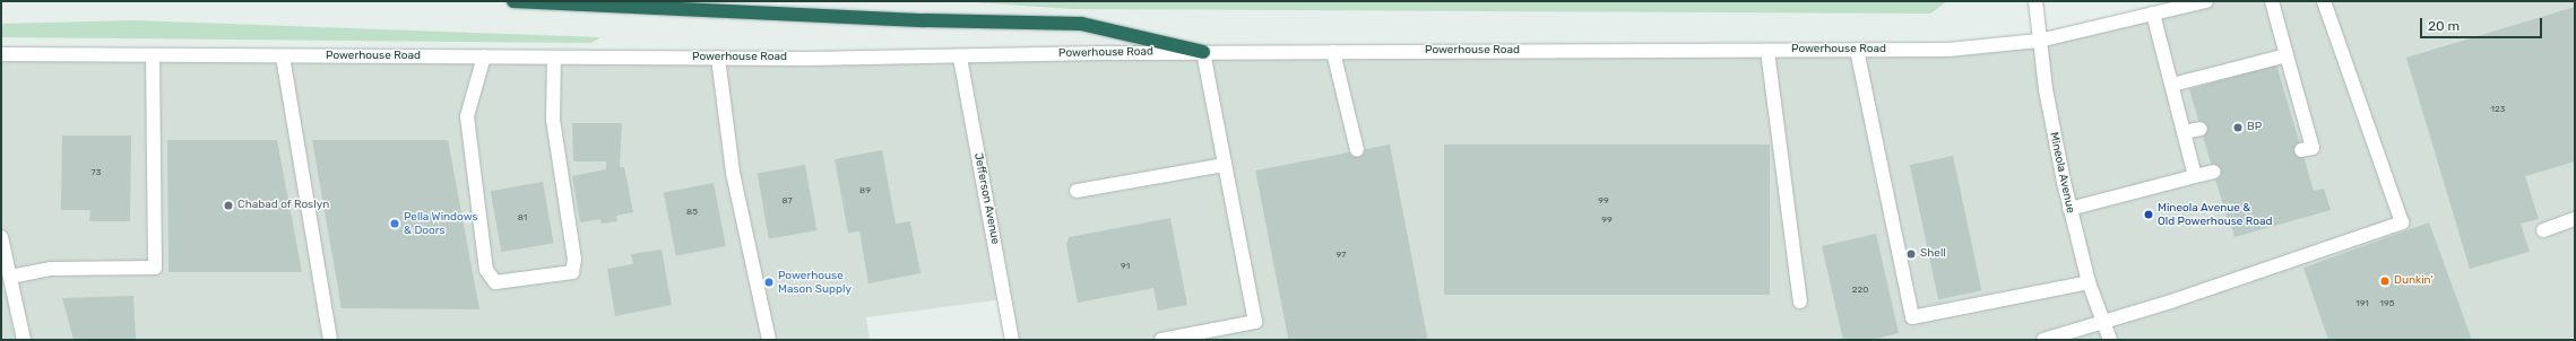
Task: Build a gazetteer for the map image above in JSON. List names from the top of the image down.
{
  "streets": {
    "main road": ["Powerhouse Road", "Mineola Avenue", "Jefferson Avenue"]
  },
  "crossings": [
    ["Powerhouse Road", "Mineola Avenue"],
    ["Powerhouse Road", "Jefferson Avenue"]
  ],
  "places": [
    "BP",
    "Chabad of Roslyn",
    "Mineola Avenue & Old Powerhouse Road",
    "Pella Windows & Doors",
    "Shell",
    "Dunkin'",
    "Powerhouse Mason Supply"
  ],
  "house_numbers": [
    "123",
    "73",
    "89",
    "87",
    "99",
    "85",
    "81",
    "99",
    "97",
    "91",
    "220",
    "191",
    "195"
  ],
  "scale_bar": "20 m"
}
